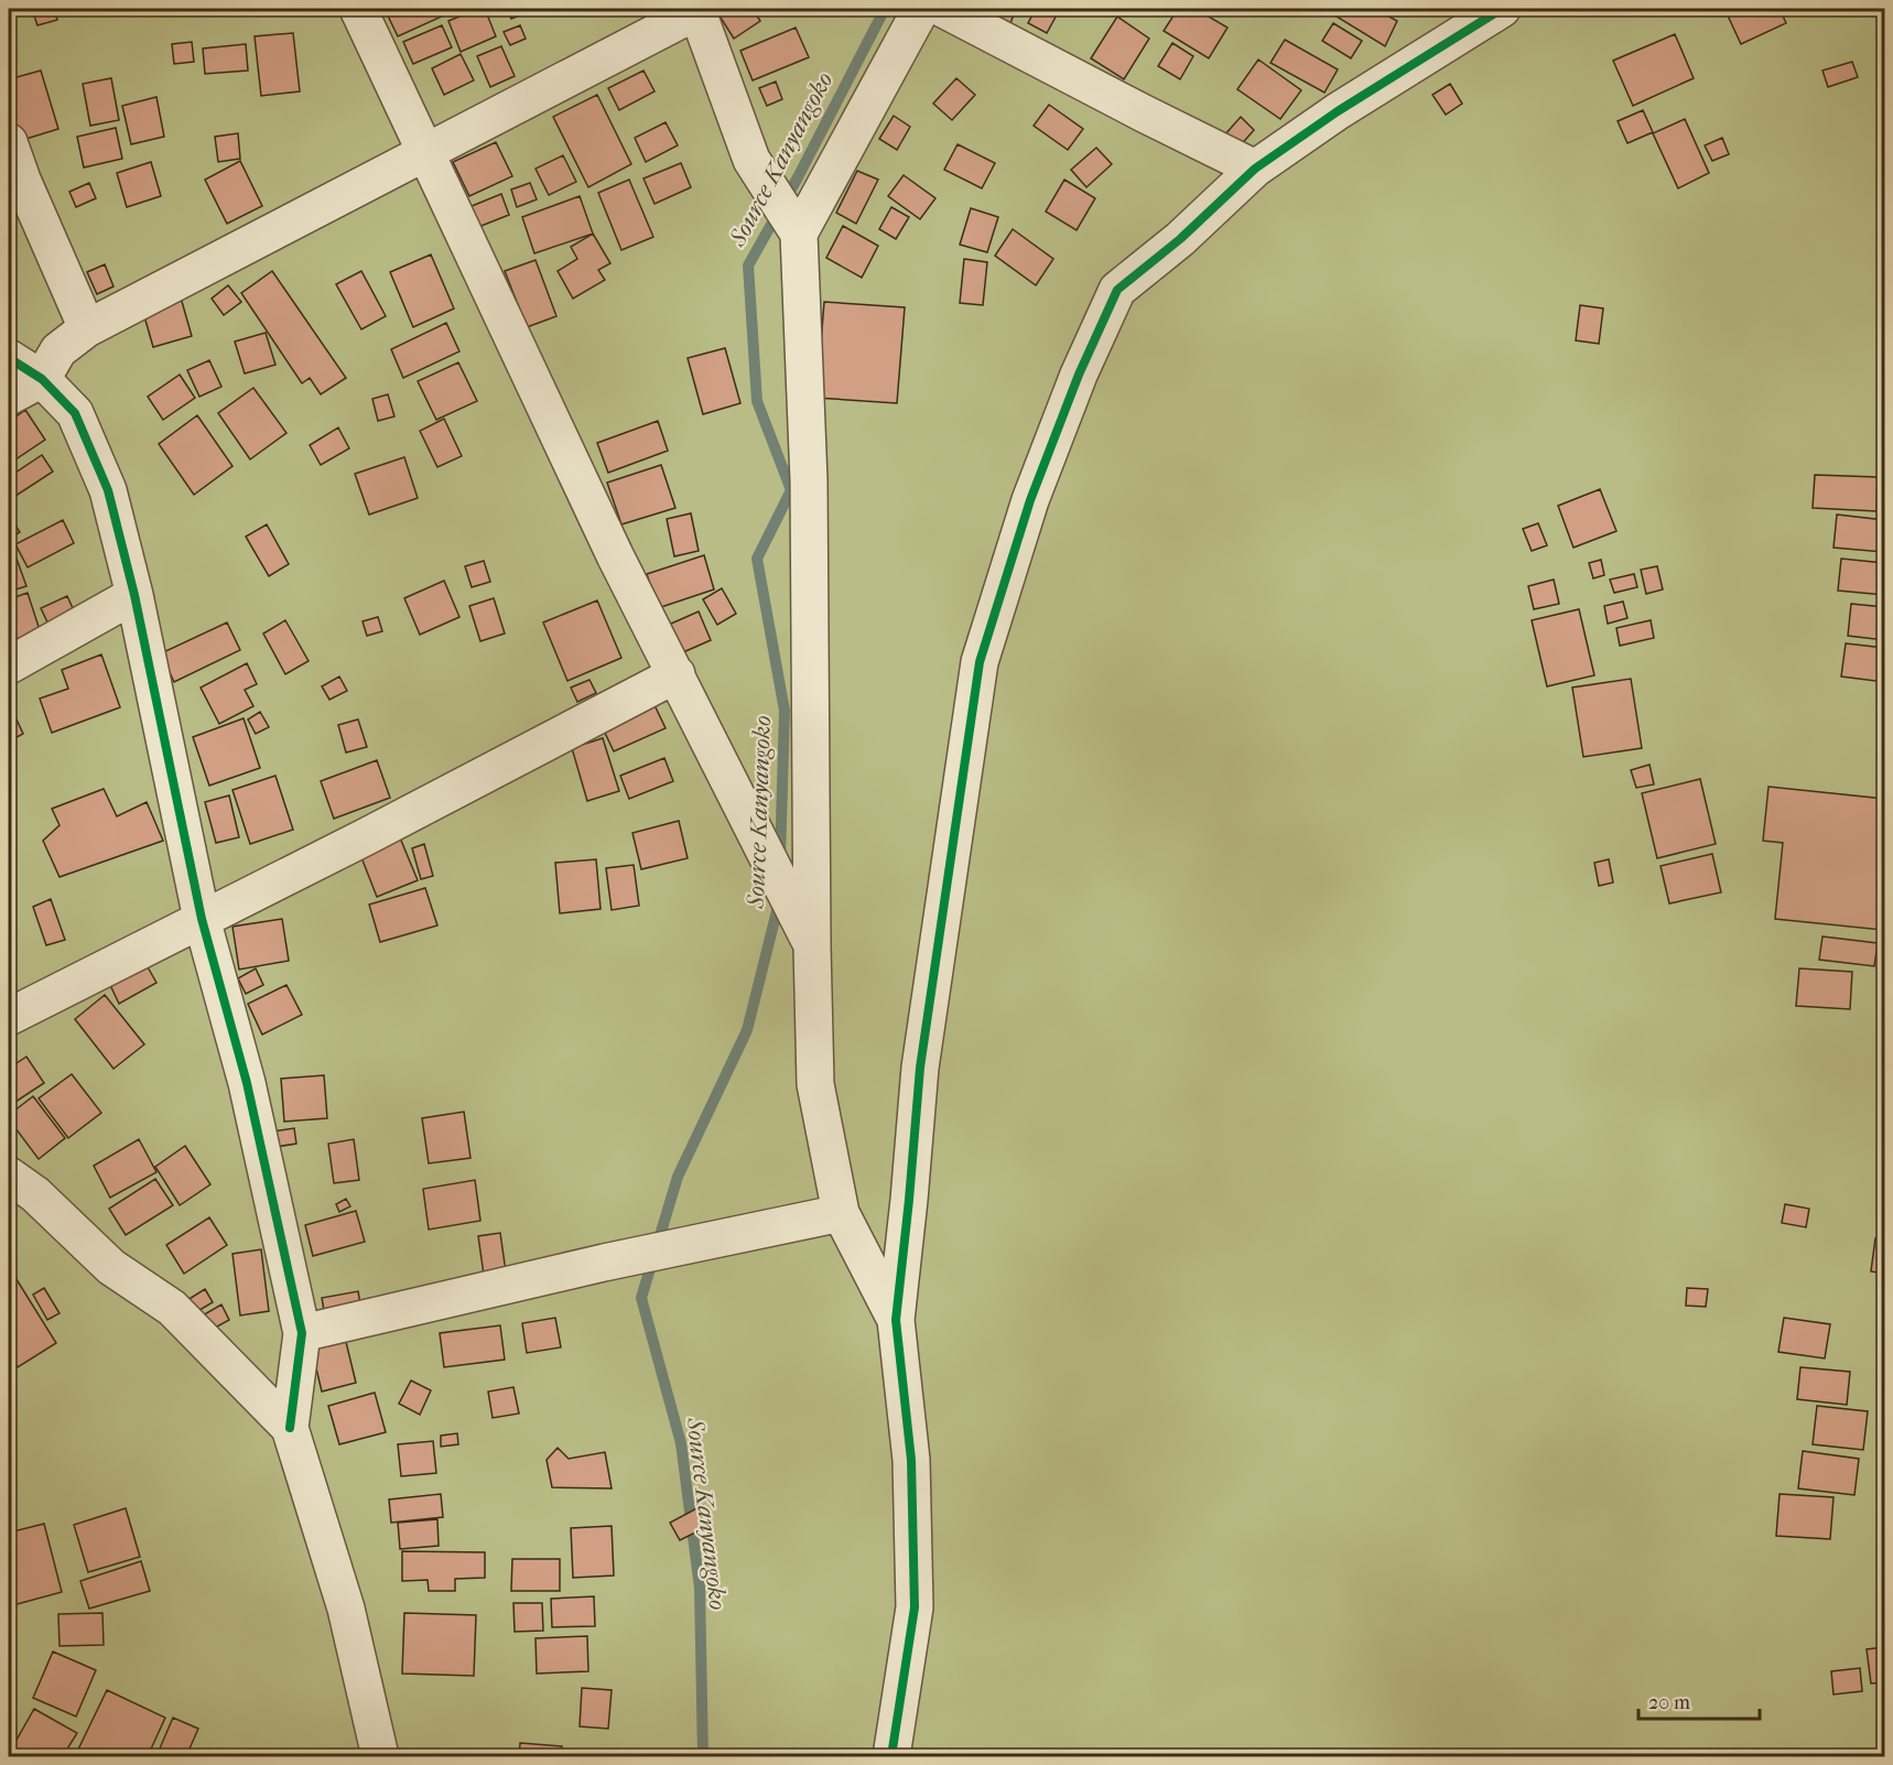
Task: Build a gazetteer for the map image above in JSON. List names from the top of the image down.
{
  "water": ["Source Kanyangoko"],
  "scale_bar": "20 m"
}
